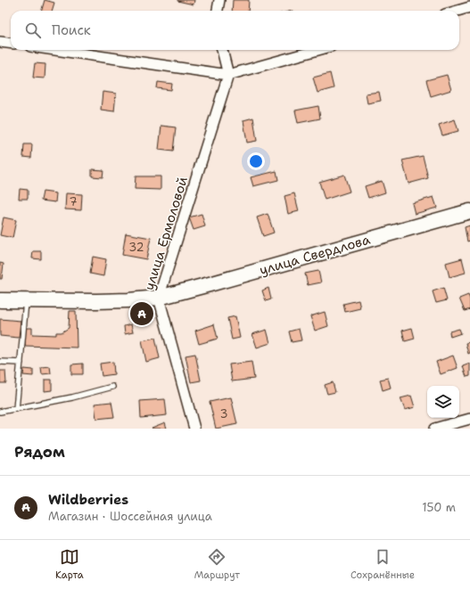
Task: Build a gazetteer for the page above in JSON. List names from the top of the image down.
{
  "streets": {
    "main road": ["улица Свердлова"],
    "street": ["улица Ермоловой"]
  },
  "crossings": [
    ["улица Ермоловой", "улица Свердлова"]
  ],
  "house_numbers": ["7", "32", "3"],
  "page": {
    "search": "Поиск",
    "pins": "A",
    "heading": "Рядом",
    "list": [
      {
        "mark": "A",
        "name": "Wildberries",
        "note": "Магазин · Шоссейная улица",
        "value": "150 m"
      }
    ],
    "nav": ["Карта", "Маршрут", "Сохранённые"]
  }
}
